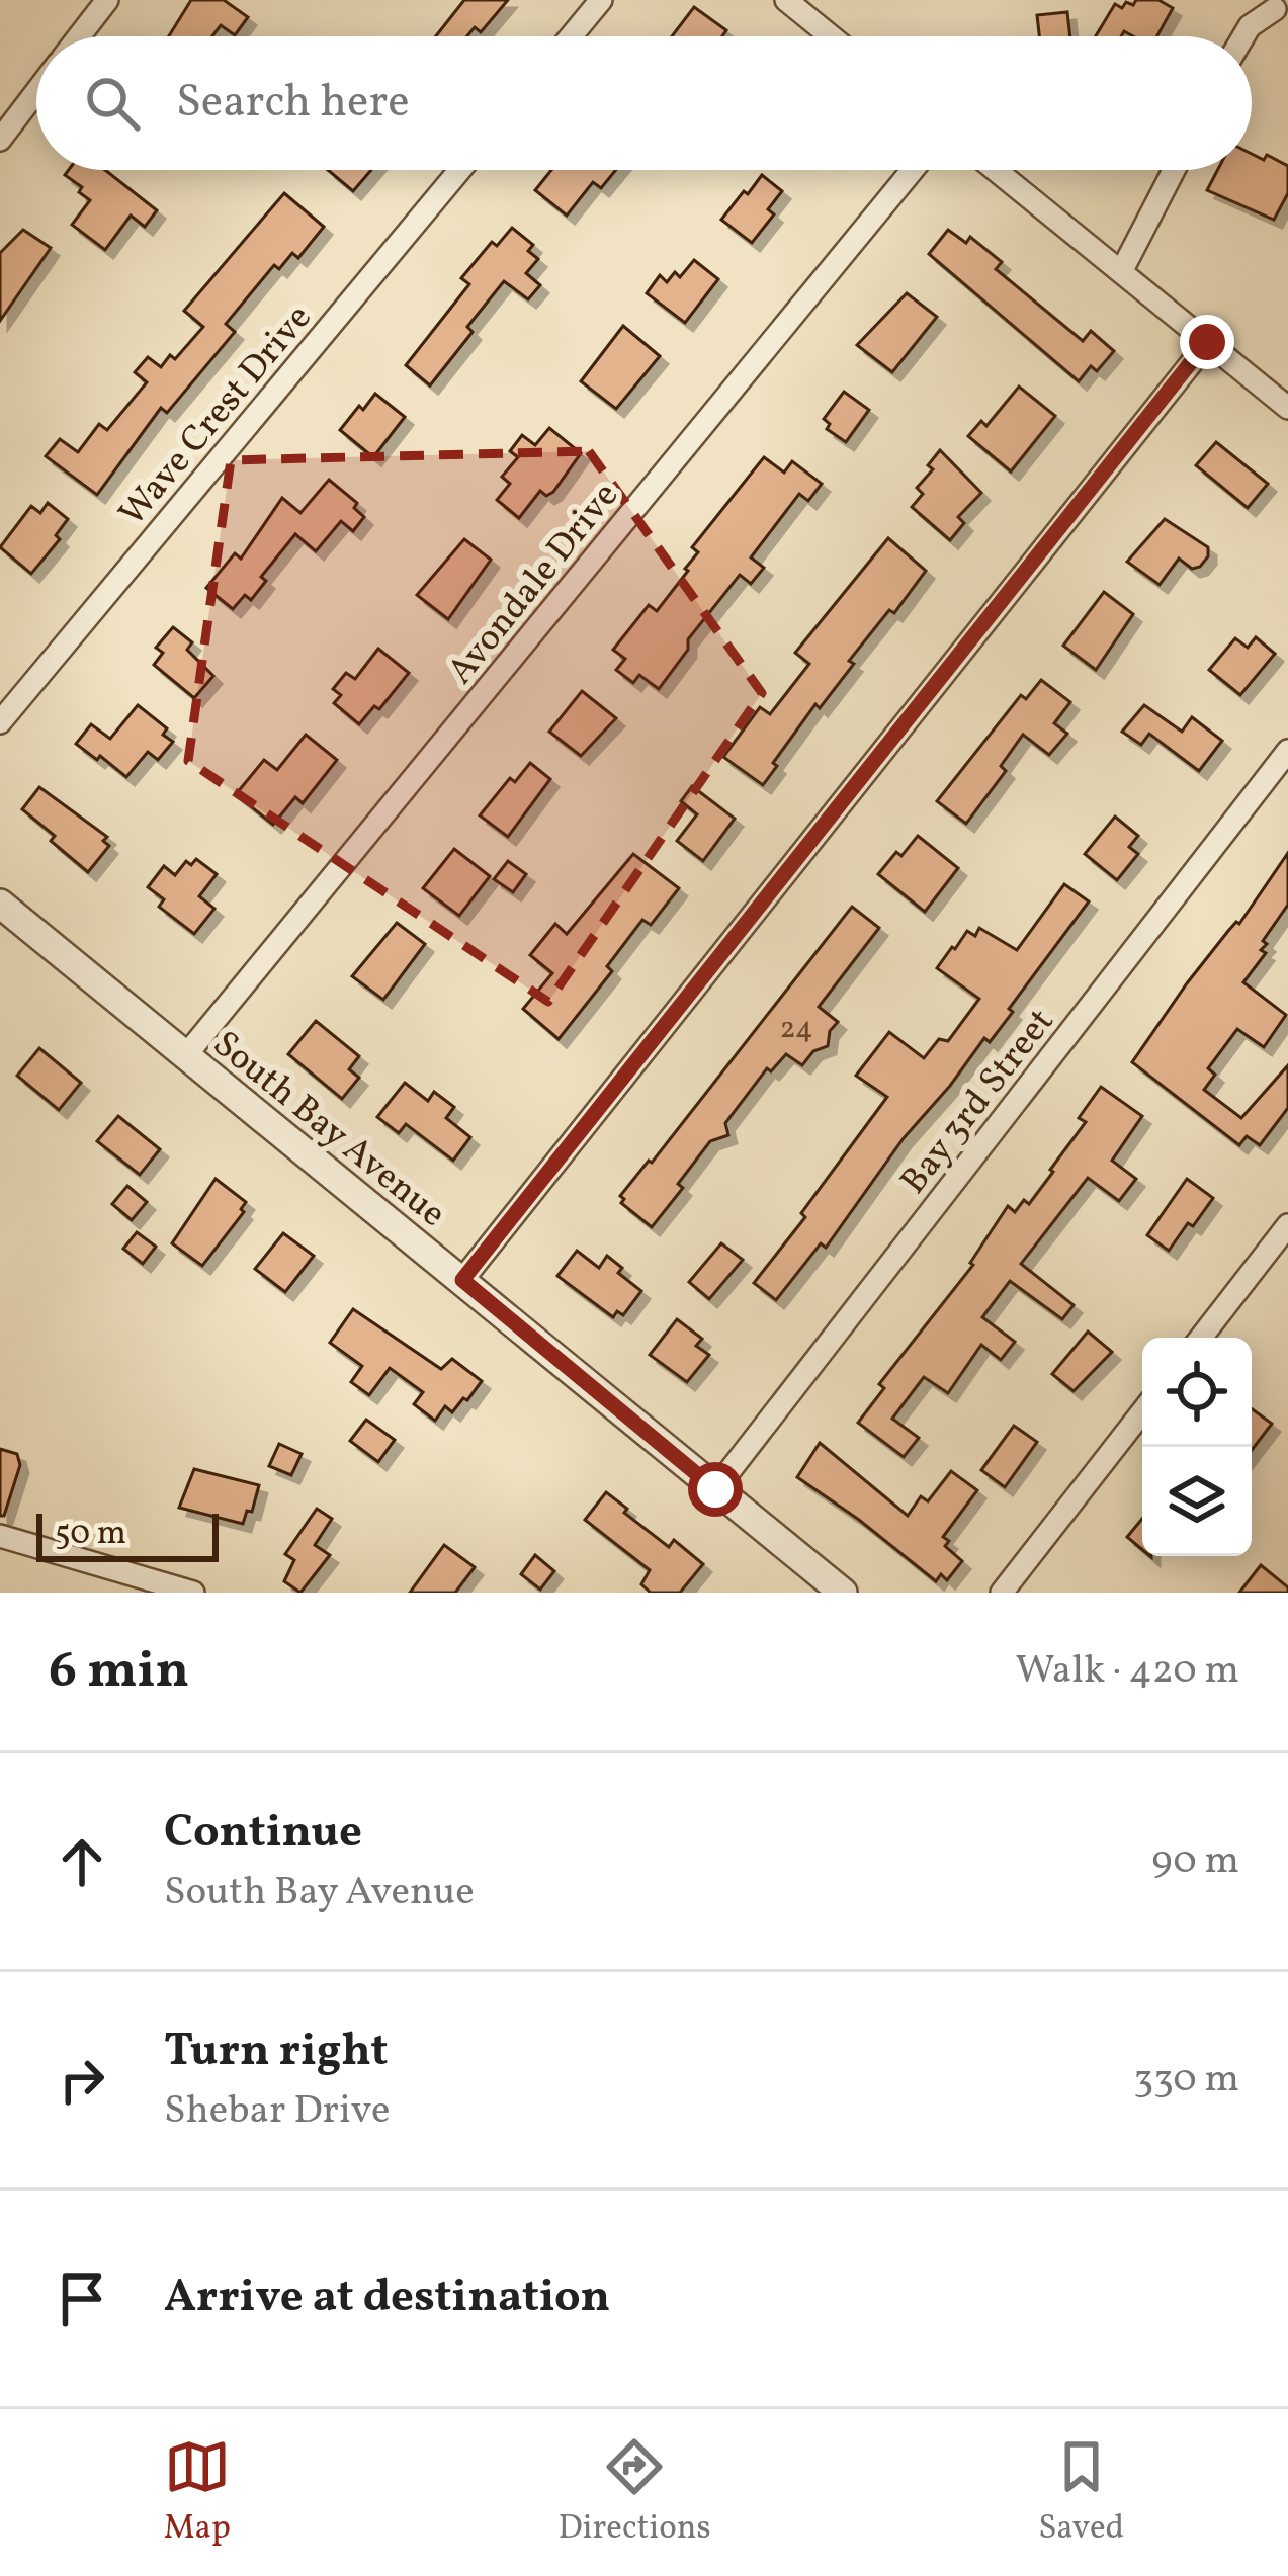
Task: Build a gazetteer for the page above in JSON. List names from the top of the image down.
{
  "streets": {
    "street": [
      "Wave Crest Drive",
      "Avondale Drive",
      "Bay 3rd Street",
      "South Bay Avenue"
    ]
  },
  "crossings": [
    ["Avondale Drive", "South Bay Avenue"],
    ["Bay 3rd Street", "South Bay Avenue"]
  ],
  "house_numbers": ["24"],
  "scale_bar": "50 m",
  "page": {
    "search": "Search here",
    "scale": "50 m",
    "heading": ["6 min", "Walk · 420 m"],
    "list": [
      ["Continue", "South Bay Avenue", "90 m"],
      ["Turn right", "Shebar Drive", "330 m"],
      "Arrive at destination"
    ],
    "nav": ["Map", "Directions", "Saved"]
  }
}
